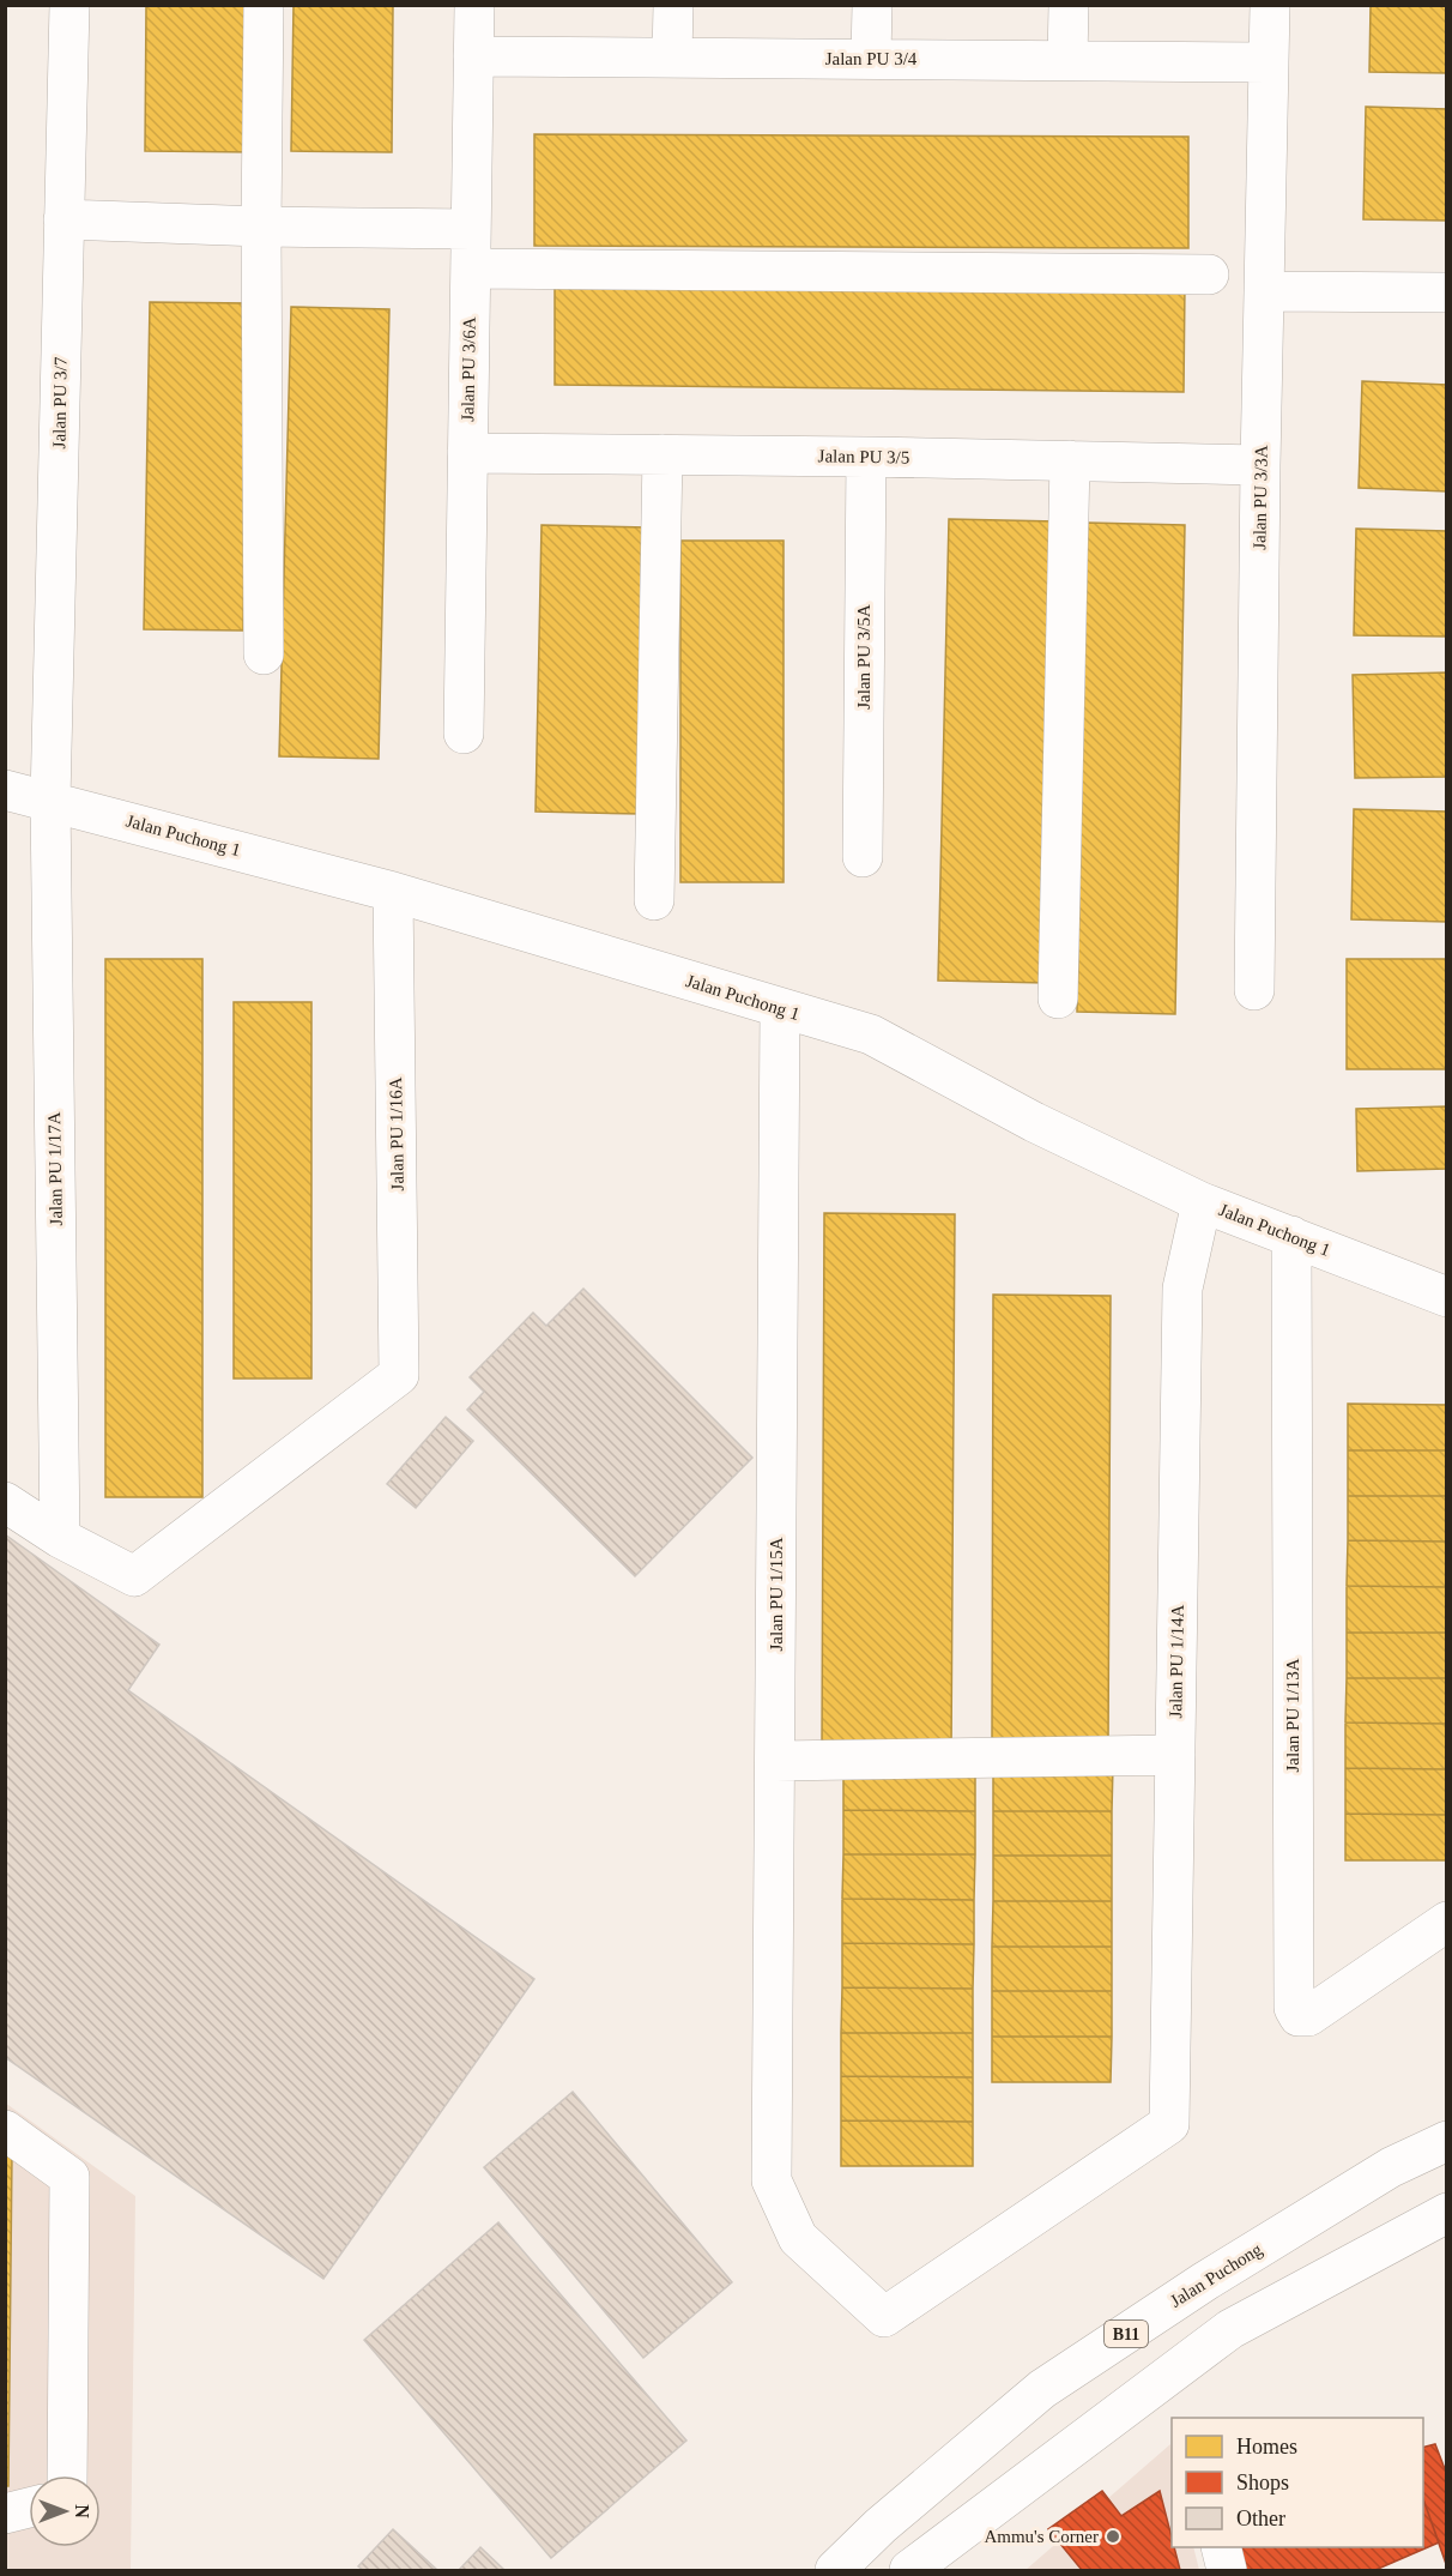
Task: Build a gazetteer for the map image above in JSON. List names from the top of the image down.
{
  "streets": {
    "street": [
      "Jalan PU 3/4",
      "Jalan PU 3/6A",
      "Jalan PU 3/7",
      "Jalan PU 3/5",
      "Jalan PU 3/3A",
      "Jalan PU 3/5A",
      "Jalan Puchong 1",
      "Jalan PU 1/16A",
      "Jalan PU 1/17A",
      "Jalan PU 1/15A",
      "Jalan PU 1/14A",
      "Jalan PU 1/13A",
      "Jalan Puchong",
      "B11"
    ]
  },
  "crossings": [
    ["Jalan PU 3/4", "Jalan PU 3/6A"],
    ["Jalan PU 3/4", "Jalan PU 3/3A"],
    ["Jalan PU 3/6A", "Jalan PU 3/5"],
    ["Jalan PU 3/7", "Jalan Puchong 1"],
    ["Jalan PU 3/7", "Jalan PU 1/17A"],
    ["Jalan PU 3/5", "Jalan PU 3/3A"],
    ["Jalan PU 3/5", "Jalan PU 3/5A"],
    ["Jalan Puchong 1", "Jalan PU 1/16A"],
    ["Jalan Puchong 1", "Jalan PU 1/17A"],
    ["Jalan Puchong 1", "Jalan PU 1/15A"],
    ["Jalan Puchong 1", "Jalan PU 1/14A"],
    ["Jalan Puchong 1", "Jalan PU 1/13A"],
    ["Jalan PU 1/16A", "Jalan PU 1/17A"],
    ["Jalan PU 1/15A", "Jalan PU 1/14A"]
  ],
  "places": ["Ammu's Corner"],
  "legend": ["Homes", "Shops", "Other"],
  "north": "right"
}
